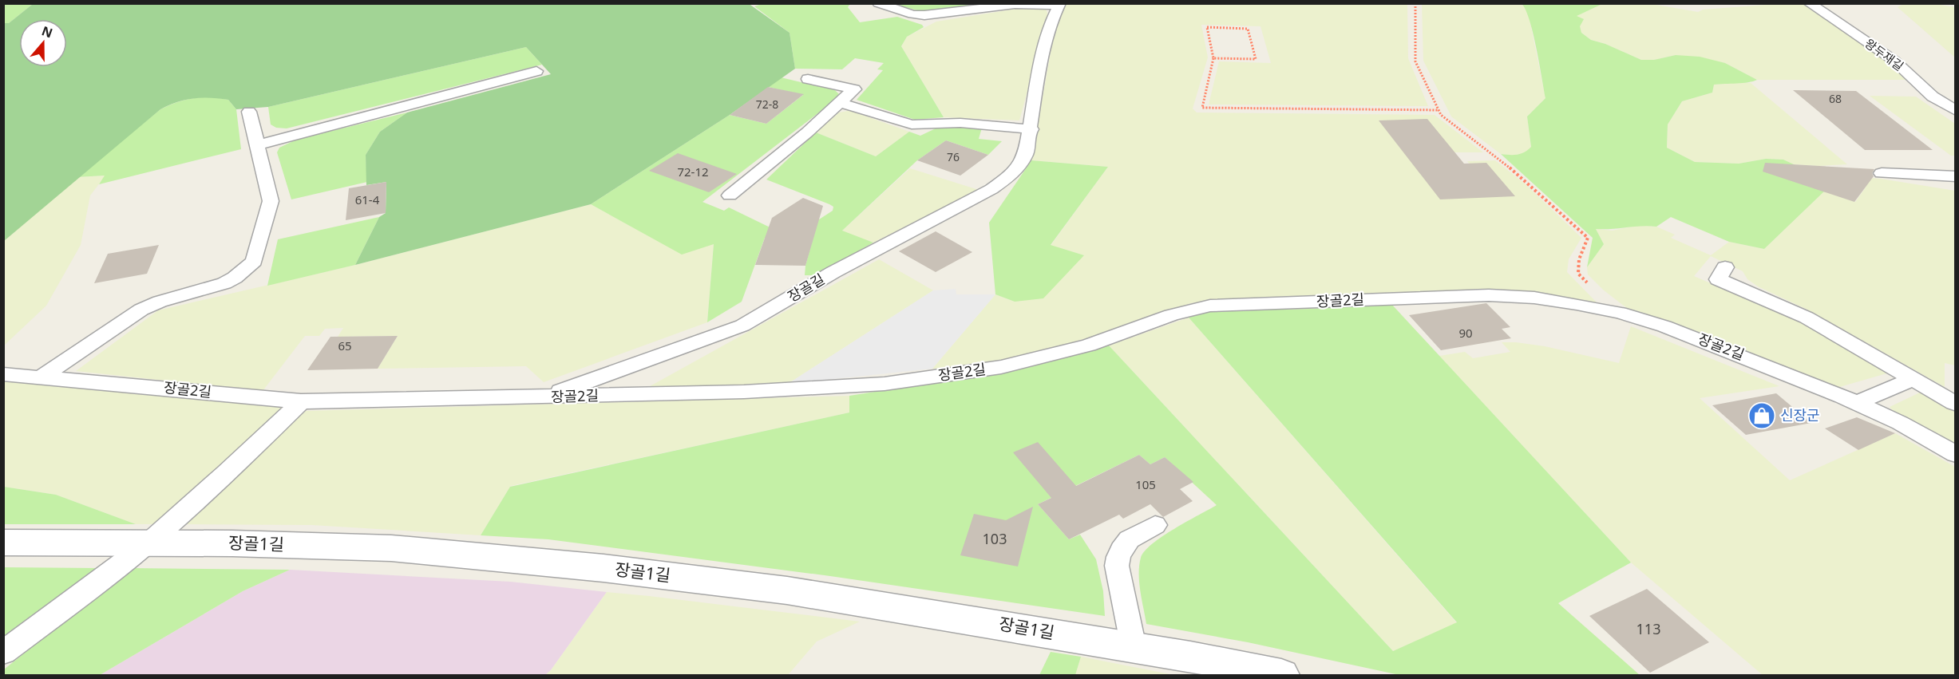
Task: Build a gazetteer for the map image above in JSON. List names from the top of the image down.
{
  "streets": {
    "street": ["장골1길"],
    "lane": ["왕두재길", "장골길", "장골2길"]
  },
  "crossings": [
    ["장골길", "장골2길"]
  ],
  "places": {
    "shop": ["신장군"]
  },
  "house_numbers": [
    "68",
    "72-8",
    "76",
    "72-12",
    "61-4",
    "90",
    "65",
    "105",
    "103",
    "113"
  ],
  "north": "top"
}
